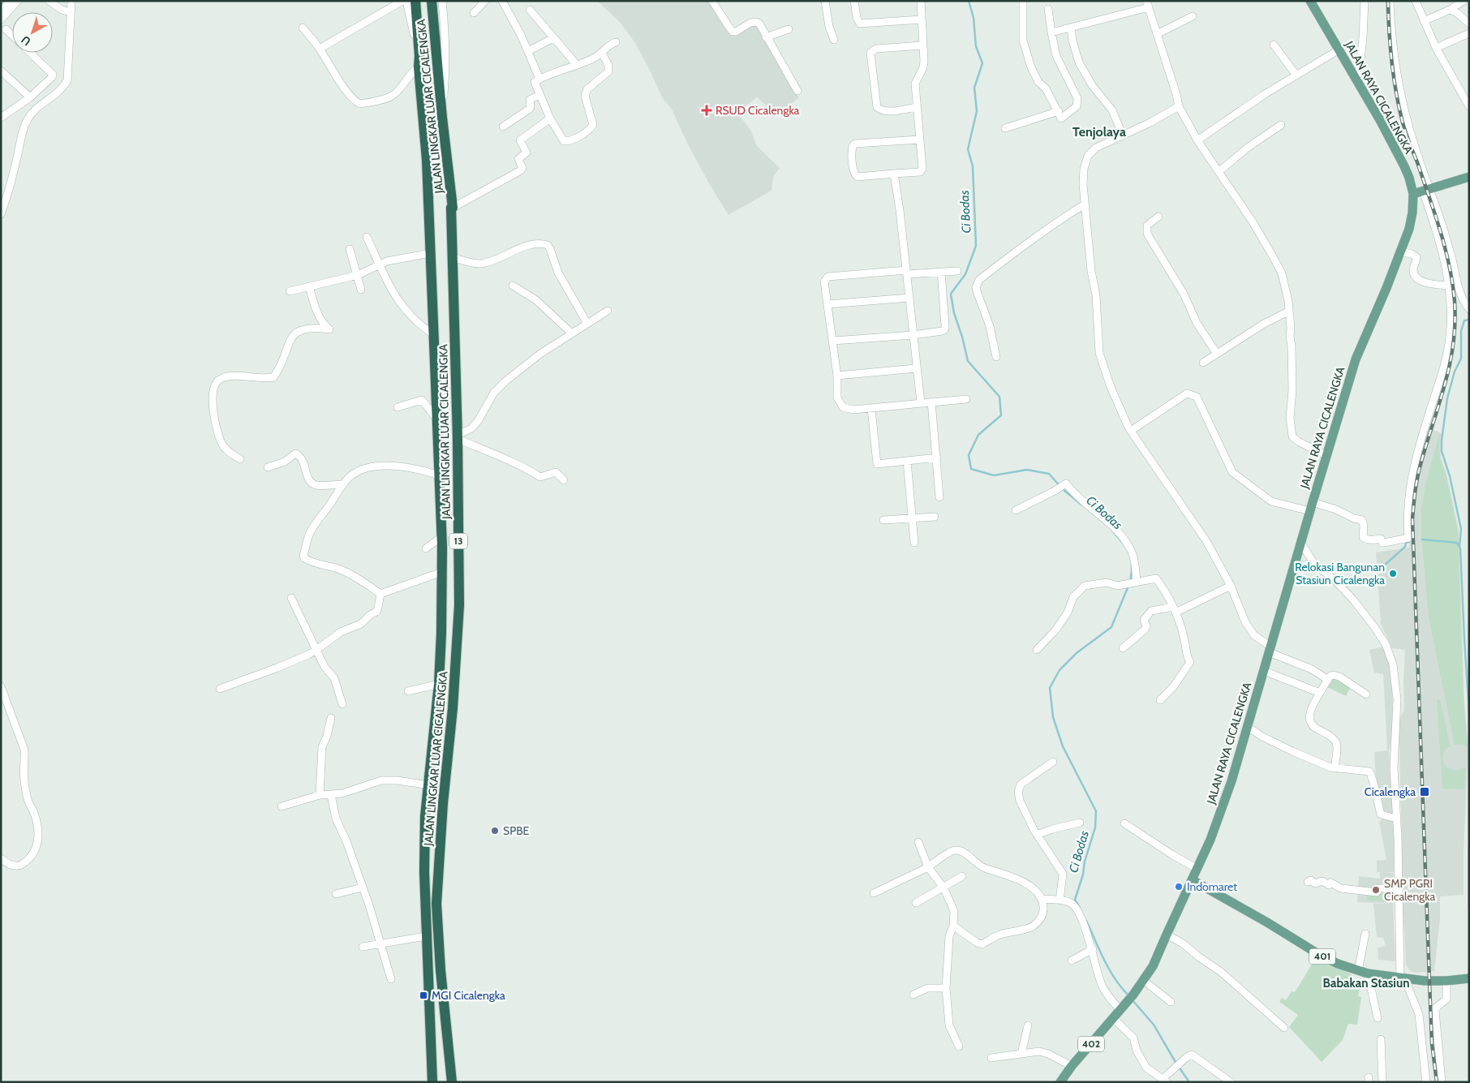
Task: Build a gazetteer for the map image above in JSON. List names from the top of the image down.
{
  "streets": {
    "highway": ["JALAN LINGKAR LUAR CICALENGKA", "13"],
    "main road": ["JALAN RAYA CICALENGKA", "401", "402"]
  },
  "crossings": [
    ["JALAN RAYA CICALENGKA", "401"],
    ["JALAN RAYA CICALENGKA", "402"],
    ["401", "402"]
  ],
  "districts": ["Tenjolaya", "Babakan Stasiun"],
  "water": ["Ci Bodas"],
  "places": {
    "health": ["RSUD Cicalengka"],
    "other": [
      "Relokasi Bangunan Stasiun Cicalengka",
      "SPBE",
      "Indomaret",
      "SMP PGRI Cicalengka"
    ],
    "transit": ["Cicalengka", "MGI Cicalengka"]
  },
  "north": "bottom left"
}
